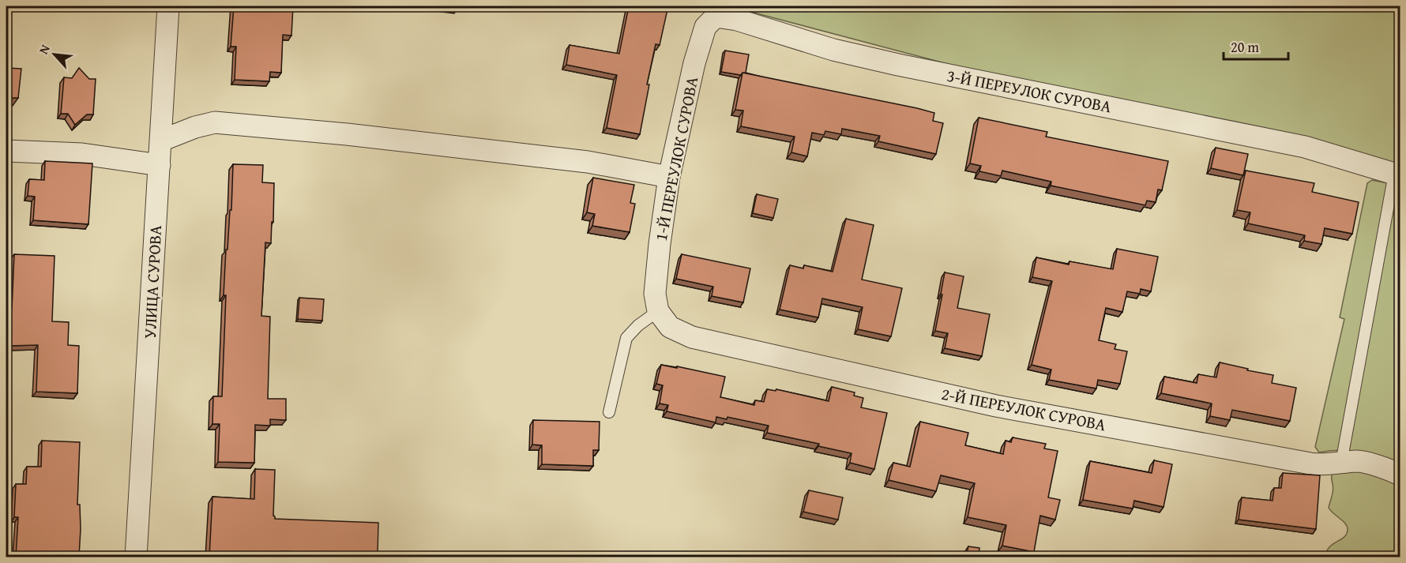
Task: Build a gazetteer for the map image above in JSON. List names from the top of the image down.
{
  "streets": {
    "street": [
      "3-Й ПЕРЕУЛОК СУРОВА",
      "1-Й ПЕРЕУЛОК СУРОВА",
      "УЛИЦА СУРОВА",
      "2-Й ПЕРЕУЛОК СУРОВА"
    ]
  },
  "crossings": [
    ["3-Й ПЕРЕУЛОК СУРОВА", "1-Й ПЕРЕУЛОК СУРОВА"],
    ["1-Й ПЕРЕУЛОК СУРОВА", "2-Й ПЕРЕУЛОК СУРОВА"]
  ],
  "scale_bar": "20 m",
  "north": "top left"
}
